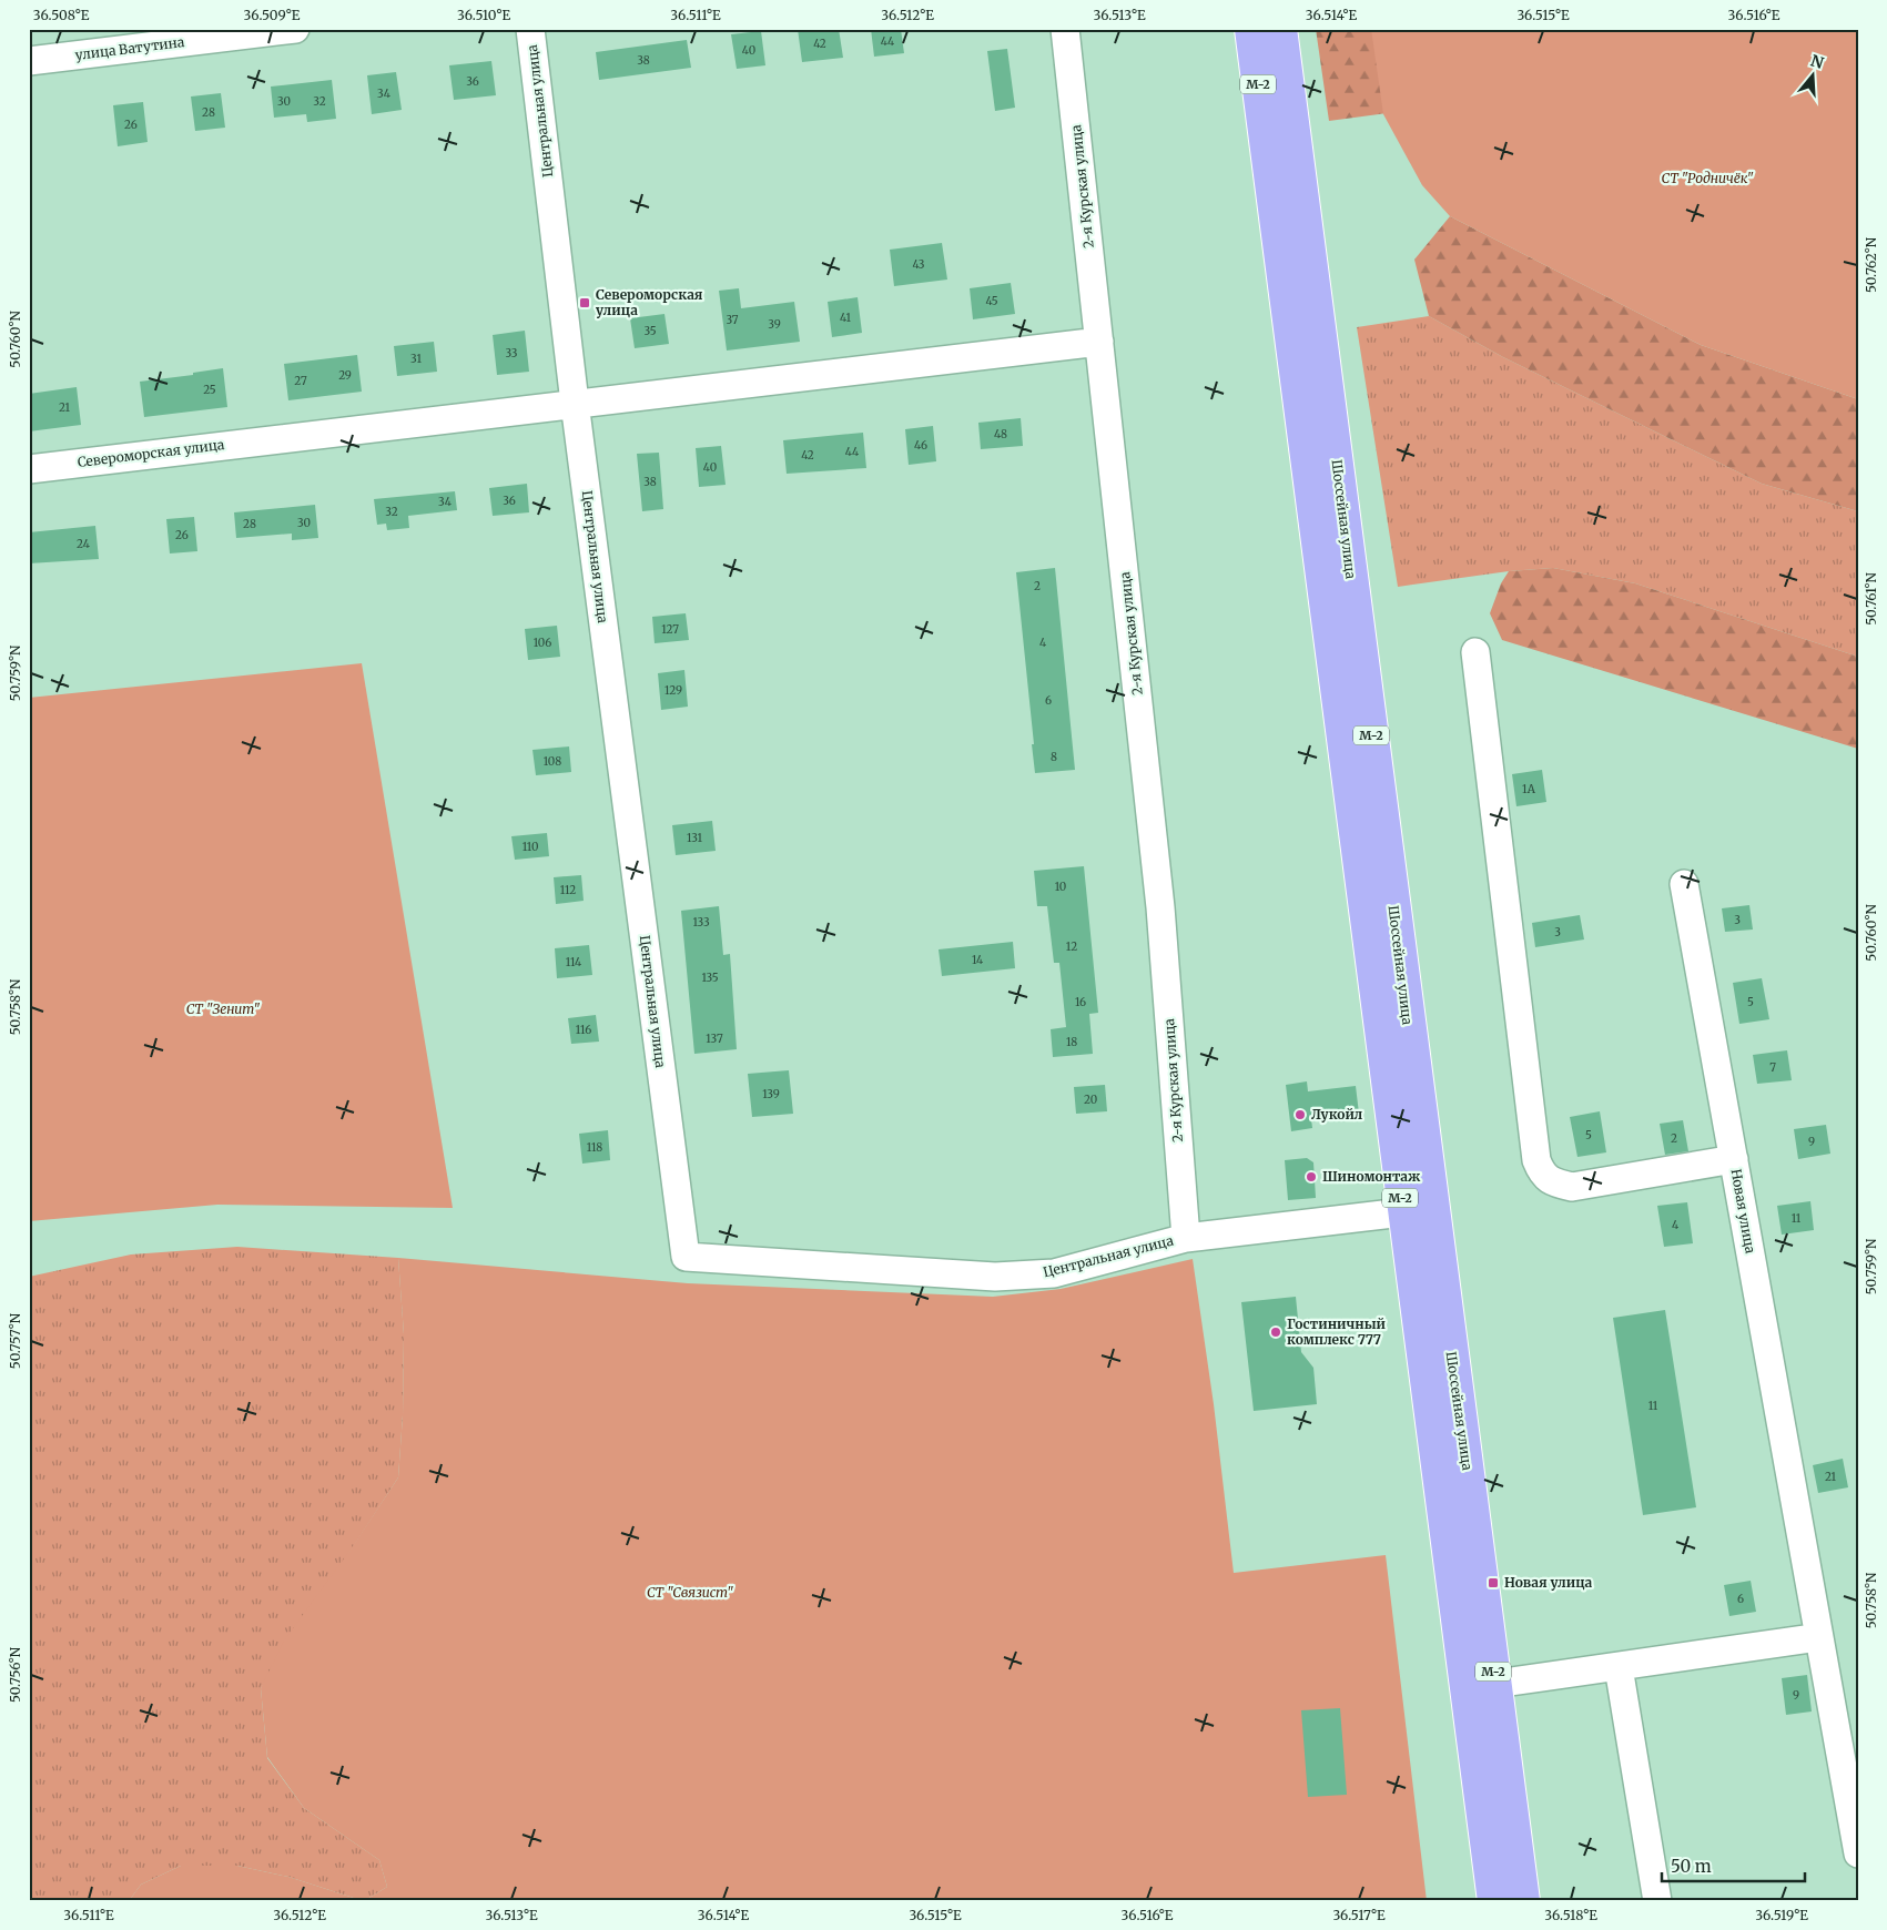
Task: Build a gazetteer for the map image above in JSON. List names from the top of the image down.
{
  "streets": {
    "highway": ["М-2", "Шоссейная улица"],
    "street": [
      "улица Ватутина",
      "Центральная улица",
      "2-я Курская улица",
      "Североморская улица",
      "Новая улица"
    ]
  },
  "crossings": [
    ["М-2", "Центральная улица"],
    ["Центральная улица", "2-я Курская улица"],
    ["Центральная улица", "Североморская улица"],
    ["2-я Курская улица", "Североморская улица"]
  ],
  "parks": ["СТ \"Родничёк\"", "СТ \"Зенит\"", "СТ \"Связист\""],
  "places": {
    "transit": ["Североморская улица", "Новая улица"],
    "other": ["Лукойл", "Шиномонтаж", "Гостиничный комплекс 777"]
  },
  "house_numbers": [
    "44",
    "42",
    "40",
    "38",
    "36",
    "34",
    "30",
    "32",
    "28",
    "26",
    "43",
    "45",
    "41",
    "37",
    "39",
    "35",
    "33",
    "31",
    "29",
    "27",
    "25",
    "21",
    "48",
    "46",
    "44",
    "42",
    "40",
    "38",
    "36",
    "34",
    "32",
    "30",
    "28",
    "26",
    "24",
    "2",
    "127",
    "106",
    "4",
    "129",
    "6",
    "8",
    "108",
    "1А",
    "131",
    "110",
    "10",
    "112",
    "3",
    "133",
    "3",
    "12",
    "14",
    "114",
    "135",
    "16",
    "5",
    "116",
    "137",
    "18",
    "7",
    "139",
    "20",
    "5",
    "2",
    "9",
    "118",
    "11",
    "4",
    "11",
    "21",
    "6",
    "9"
  ],
  "scale_bar": "50 m",
  "north": "top",
  "coordinates": [
    "36.508°E",
    "36.509°E",
    "36.510°E",
    "36.511°E",
    "36.512°E",
    "36.513°E",
    "36.514°E",
    "36.515°E",
    "36.516°E",
    "50.762°N",
    "50.760°N",
    "50.761°N",
    "50.759°N",
    "50.758°N",
    "50.757°N",
    "50.756°N",
    "36.517°E",
    "36.518°E",
    "36.519°E"
  ]
}
